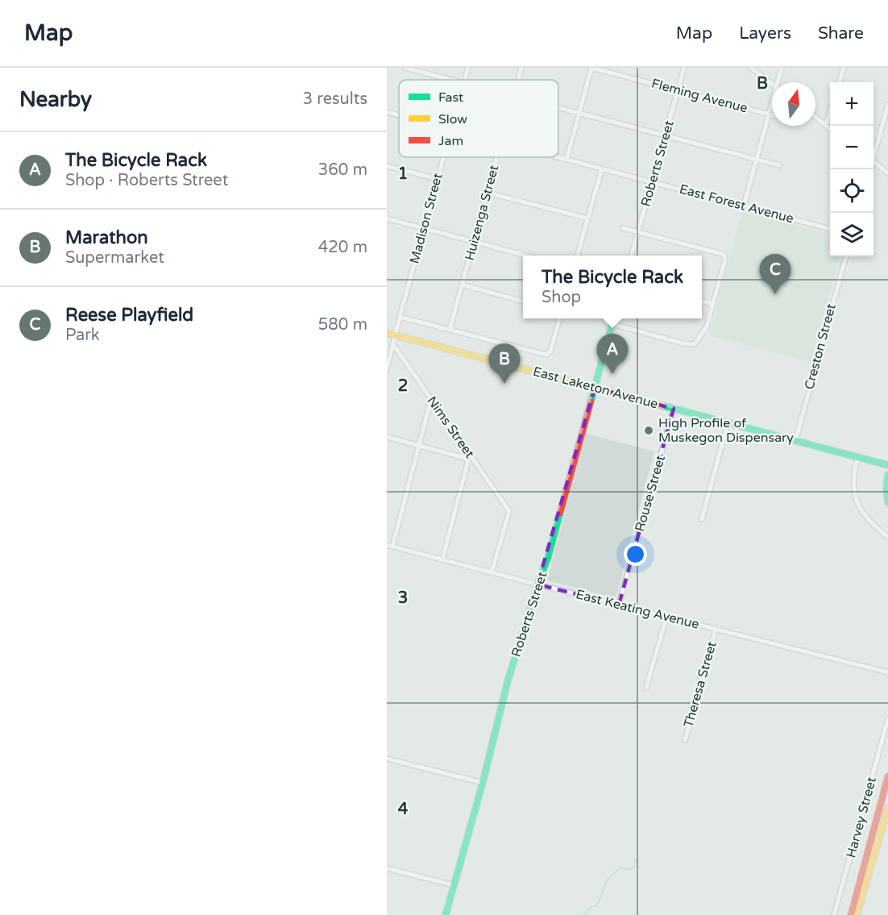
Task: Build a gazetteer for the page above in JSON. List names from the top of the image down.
{
  "streets": {
    "main road": ["Roberts Street", "East Laketon Avenue"],
    "street": [
      "Fleming Avenue",
      "East Forest Avenue",
      "Huizenga Street",
      "Madison Street",
      "Creston Street",
      "Nims Street",
      "Rouse Street",
      "East Keating Avenue",
      "Theresa Street",
      "Harvey Street"
    ]
  },
  "crossings": [
    ["Fleming Avenue", "Roberts Street"],
    ["Roberts Street", "East Forest Avenue"],
    ["Roberts Street", "East Laketon Avenue"],
    ["Roberts Street", "East Keating Avenue"],
    ["Madison Street", "East Laketon Avenue"],
    ["Madison Street", "Nims Street"],
    ["Creston Street", "East Laketon Avenue"],
    ["East Laketon Avenue", "Rouse Street"],
    ["Nims Street", "East Keating Avenue"],
    ["Rouse Street", "East Keating Avenue"],
    ["East Keating Avenue", "Theresa Street"]
  ],
  "places": ["High Profile of Muskegon Dispensary"],
  "legend": ["Fast", "Slow", "Jam"],
  "north": "top",
  "page": {
    "header": "Map",
    "nav": ["Map", "Layers", "Share"],
    "heading": ["Nearby", "3 results"],
    "map_buttons": ["+", "−"],
    "list": [
      {
        "mark": "A",
        "name": "The Bicycle Rack",
        "note": "Shop · Roberts Street",
        "value": "360 m"
      },
      {
        "mark": "B",
        "name": "Marathon",
        "note": "Supermarket",
        "value": "420 m"
      },
      {
        "mark": "C",
        "name": "Reese Playfield",
        "note": "Park",
        "value": "580 m"
      }
    ],
    "pins": ["C", "A", "B"],
    "popup": ["The Bicycle Rack", "Shop"]
  },
  "grid": {
    "columns": ["B"],
    "rows": [
      "1",
      "2",
      "3",
      "4"
    ]
  }
}
